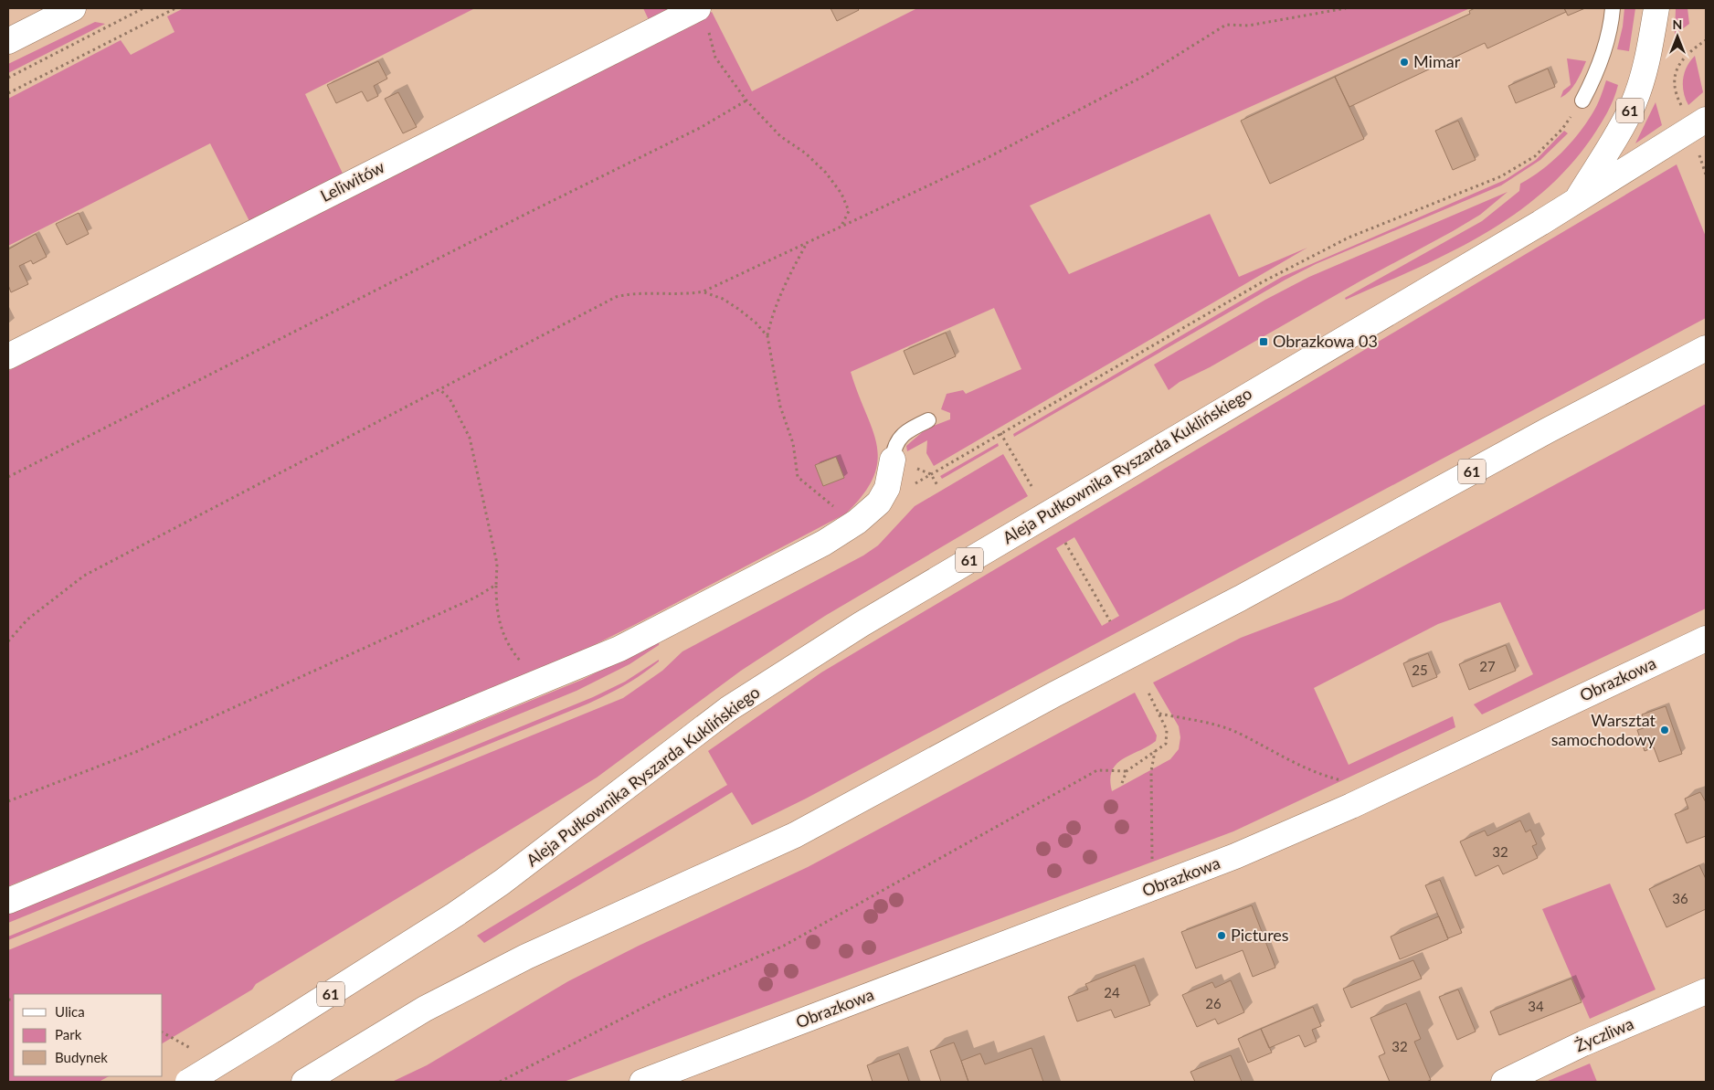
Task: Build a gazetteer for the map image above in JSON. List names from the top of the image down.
{
  "streets": {
    "main road": [
      "61",
      "Leliwitów",
      "Aleja Pułkownika Ryszarda Kuklińskiego",
      "Obrazkowa",
      "Życzliwa"
    ]
  },
  "crossings": [
    ["61", "Aleja Pułkownika Ryszarda Kuklińskiego"]
  ],
  "places": {
    "other": ["Mimar", "Warsztat samochodowy", "Pictures"],
    "transit": ["Obrazkowa 03"]
  },
  "house_numbers": [
    "27",
    "25",
    "32",
    "36",
    "24",
    "26",
    "34",
    "32"
  ],
  "legend": ["Ulica", "Park", "Budynek"],
  "north": "top"
}
